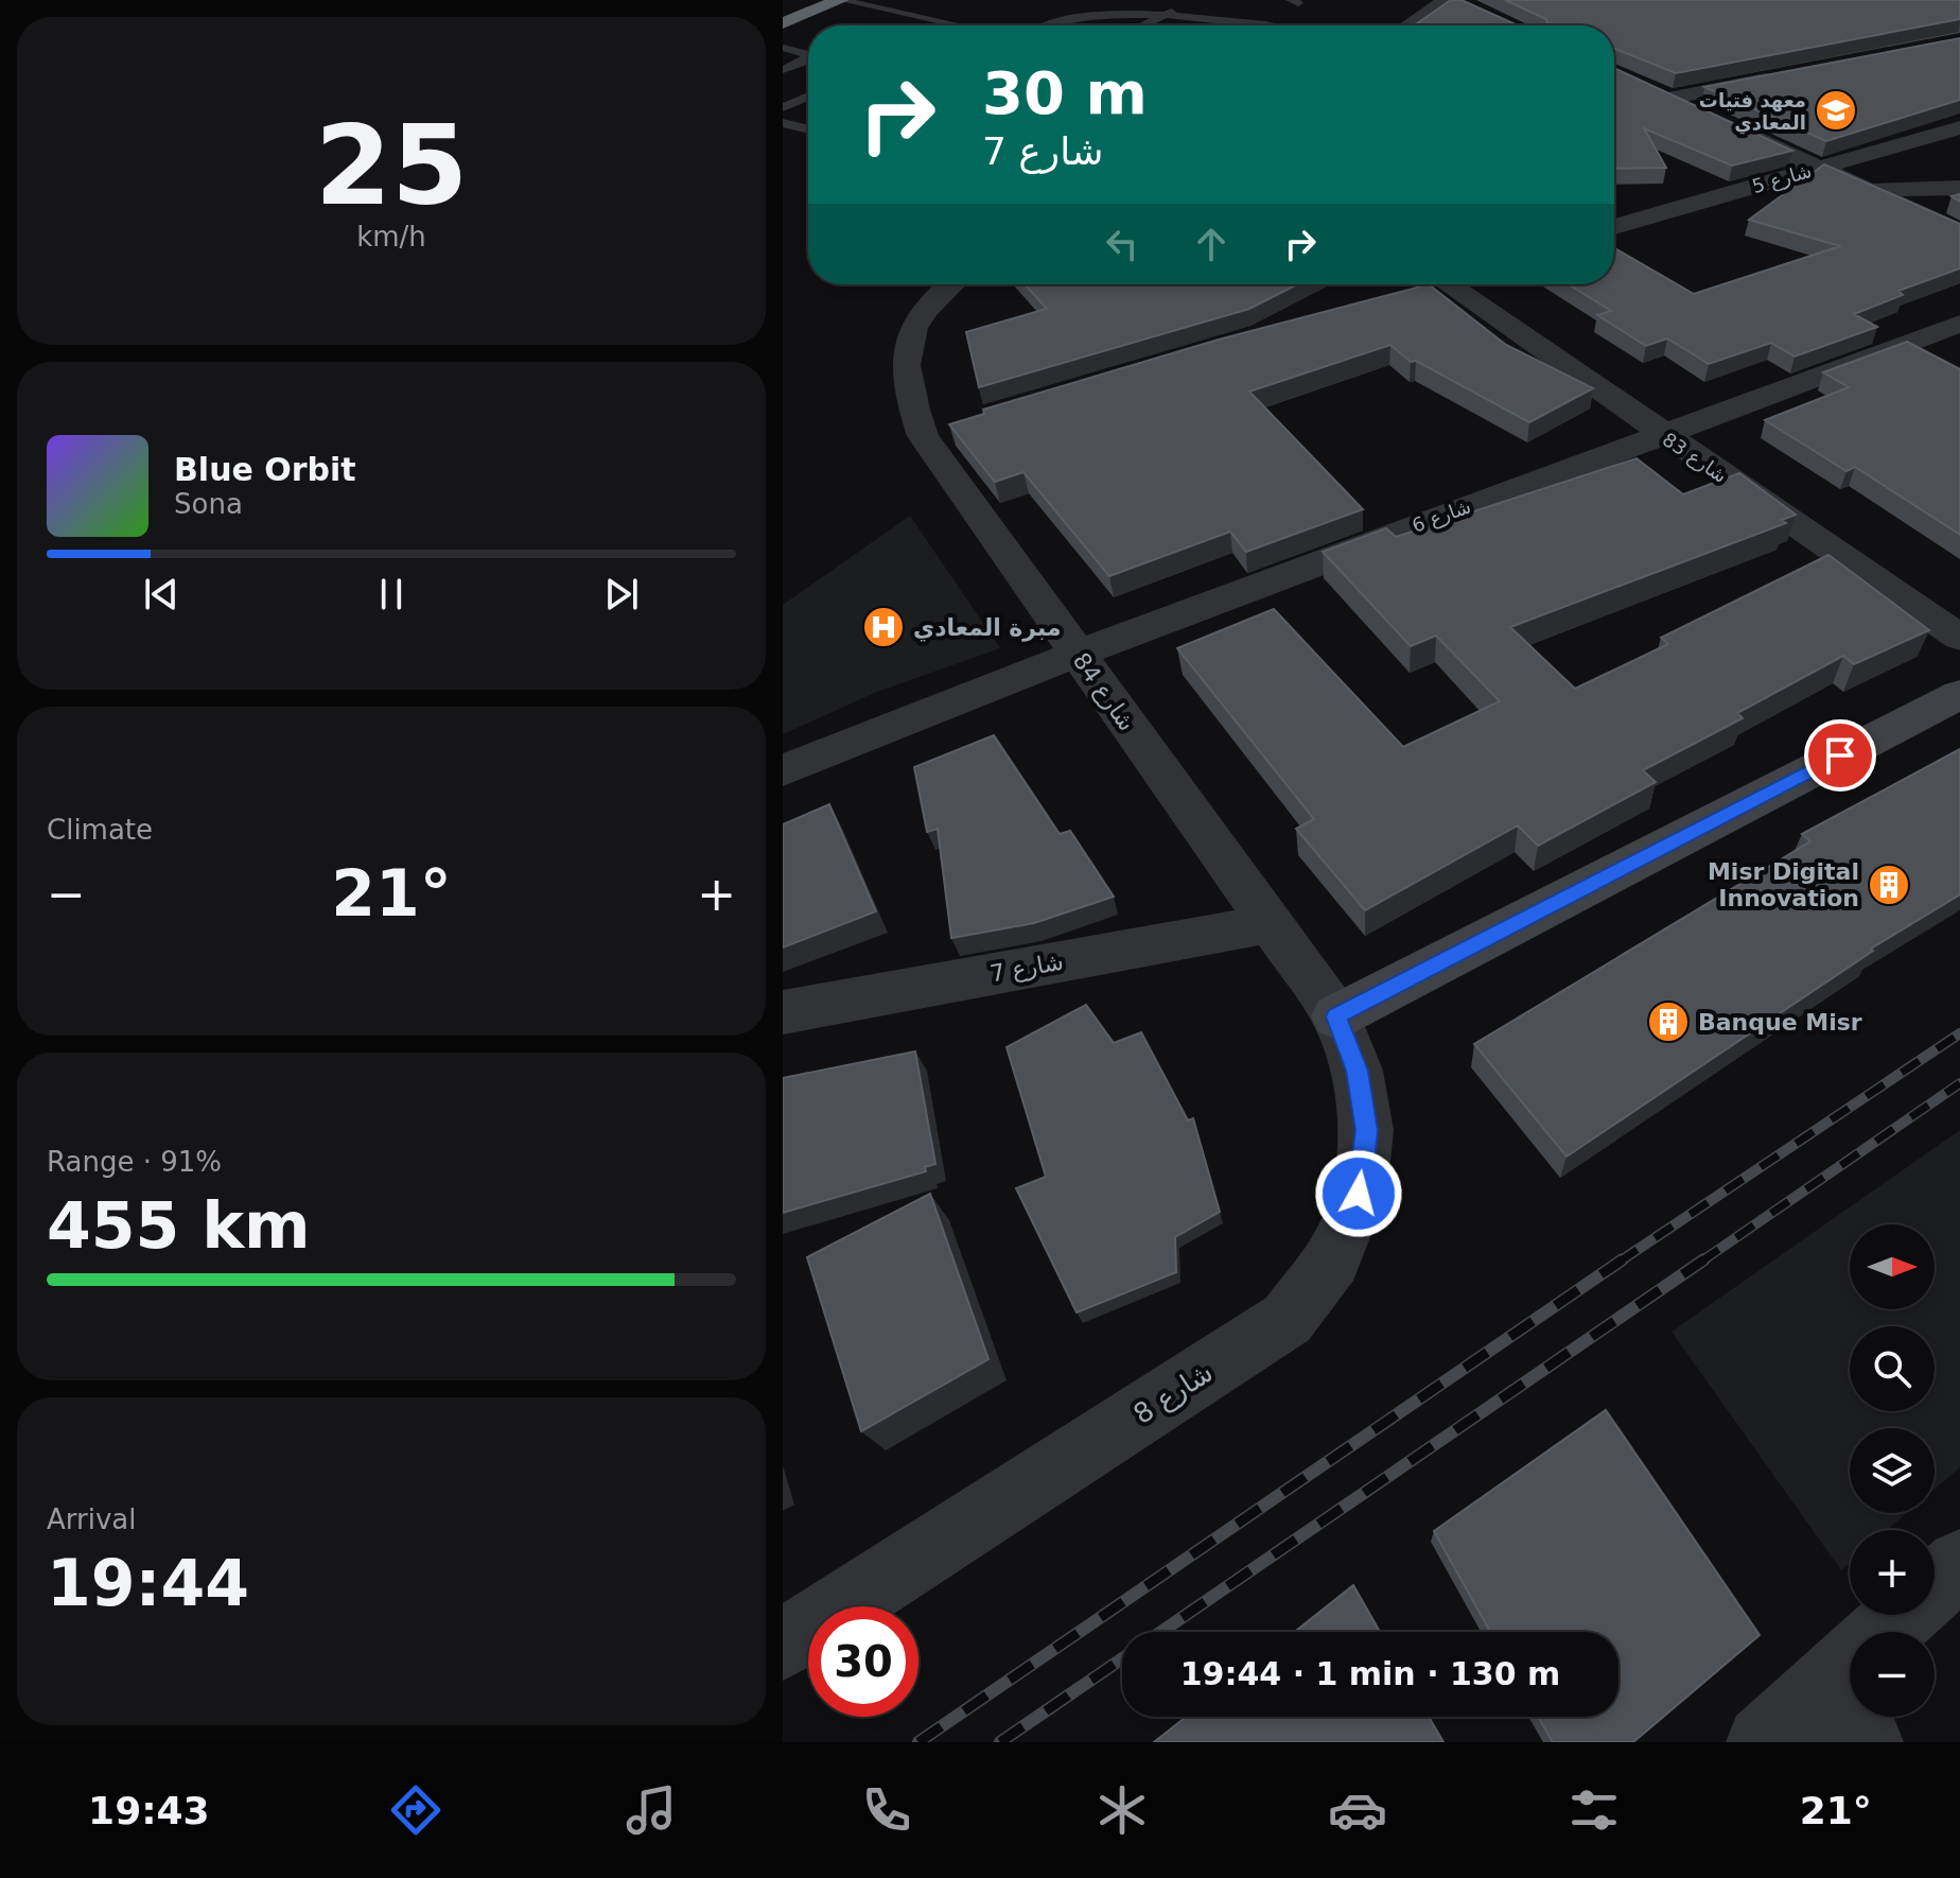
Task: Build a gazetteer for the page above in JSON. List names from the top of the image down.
{
  "streets": {
    "street": [
      "شارع 5",
      "شارع 83",
      "شارع 6",
      "شارع 84",
      "شارع 7",
      "شارع 8"
    ]
  },
  "crossings": [
    ["شارع 83", "شارع 6"],
    ["شارع 6", "شارع 84"],
    ["شارع 84", "شارع 7"],
    ["شارع 84", "شارع 8"]
  ],
  "places": {
    "school or university": ["معهد فتيات المعادي"],
    "hospital": ["مبرة المعادي"],
    "building": ["Misr Digital Innovation", "Banque Misr"]
  },
  "north": "right",
  "page": {
    "tile": [
      ["25", "km/h"],
      "Climate",
      ["Range · 91%", "455 km"],
      ["Arrival", "19:44"]
    ],
    "turn": ["30 m", "شارع 7"],
    "song": ["Blue Orbit", "Sona"],
    "heat": ["−", "21°", "+"],
    "map_buttons": ["+", "−"],
    "limit": "30",
    "trip": "19:44 · 1 min · 130 m",
    "tabs": ["19:43", "21°"]
  }
}
